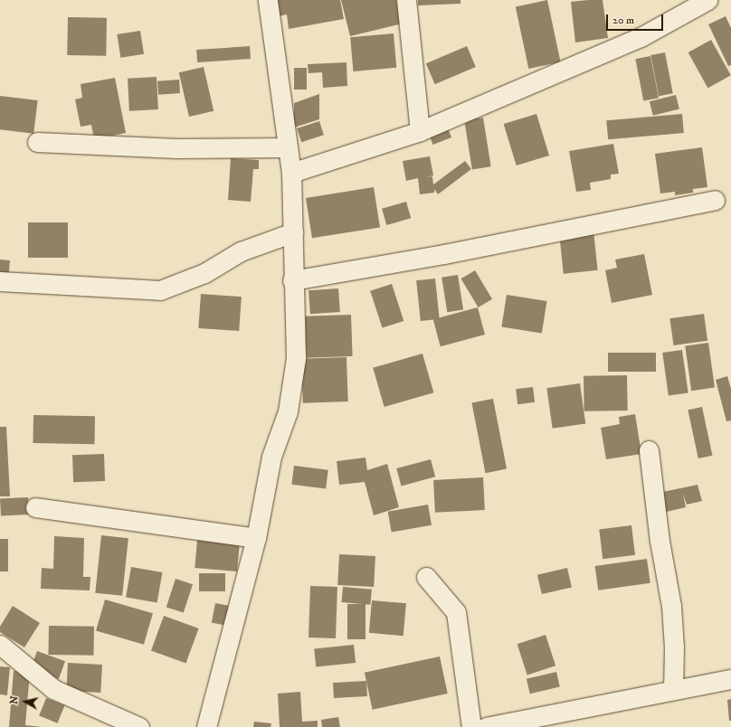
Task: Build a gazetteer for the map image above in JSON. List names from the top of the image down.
{
  "scale_bar": "20 m",
  "north": "left"
}
